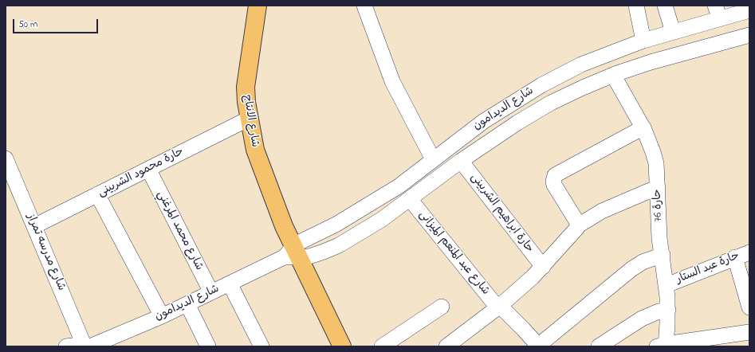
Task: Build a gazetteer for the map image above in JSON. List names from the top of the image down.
{
  "streets": {
    "main road": ["شارع الانتاج"],
    "street": [
      "شارع الديدامون",
      "حارة محمود الشربينى",
      "حارة 76",
      "حارة ابراهيم الشربينى",
      "شارع محمد المرغني",
      "شارع مدرسه تمراز",
      "شارع عبد المنعم الميزانى",
      "حارة عبد الستار"
    ]
  },
  "crossings": [
    ["شارع الديدامون", "شارع الانتاج"],
    ["شارع الديدامون", "حارة 76"],
    ["شارع الديدامون", "حارة ابراهيم الشربينى"],
    ["شارع الديدامون", "شارع محمد المرغني"],
    ["شارع الديدامون", "شارع مدرسه تمراز"],
    ["شارع الديدامون", "شارع عبد المنعم الميزانى"],
    ["شارع الانتاج", "حارة محمود الشربينى"],
    ["حارة محمود الشربينى", "شارع محمد المرغني"],
    ["حارة محمود الشربينى", "شارع مدرسه تمراز"],
    ["حارة 76", "حارة عبد الستار"]
  ],
  "scale_bar": "50 m"
}
